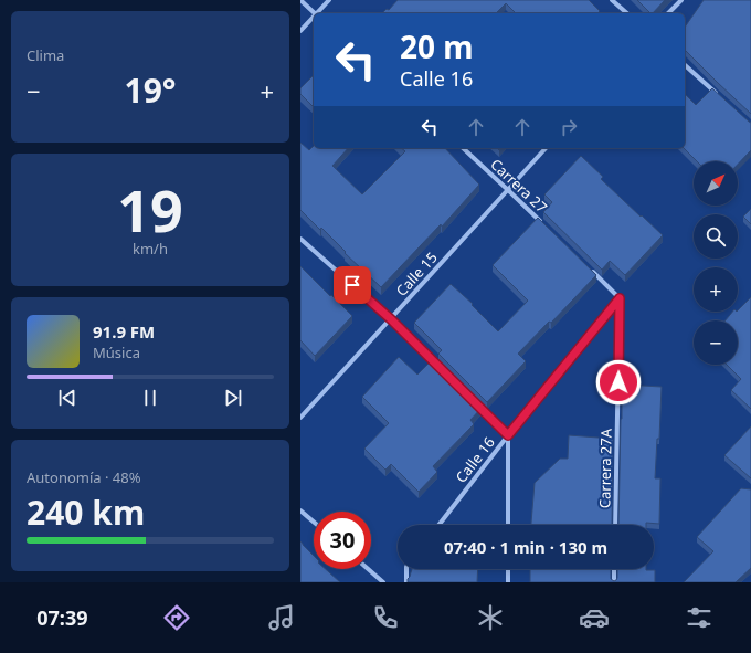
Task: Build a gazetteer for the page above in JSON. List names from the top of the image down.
{
  "streets": {
    "street": [
      "Carrera 27",
      "Calle 15",
      "Calle 16",
      "Carrera 27A"
    ]
  },
  "crossings": [
    ["Carrera 27", "Calle 15"],
    ["Calle 16", "Carrera 27A"]
  ],
  "north": "top right",
  "page": {
    "tile": [
      "Clima",
      ["19", "km/h"],
      ["Autonomía · 48%", "240 km"]
    ],
    "turn": ["20 m", "Calle 16"],
    "heat": ["−", "19°", "+"],
    "map_buttons": ["+", "−"],
    "song": ["91.9 FM", "Música"],
    "limit": "30",
    "trip": "07:40 · 1 min · 130 m",
    "tabs": "07:39"
  }
}
